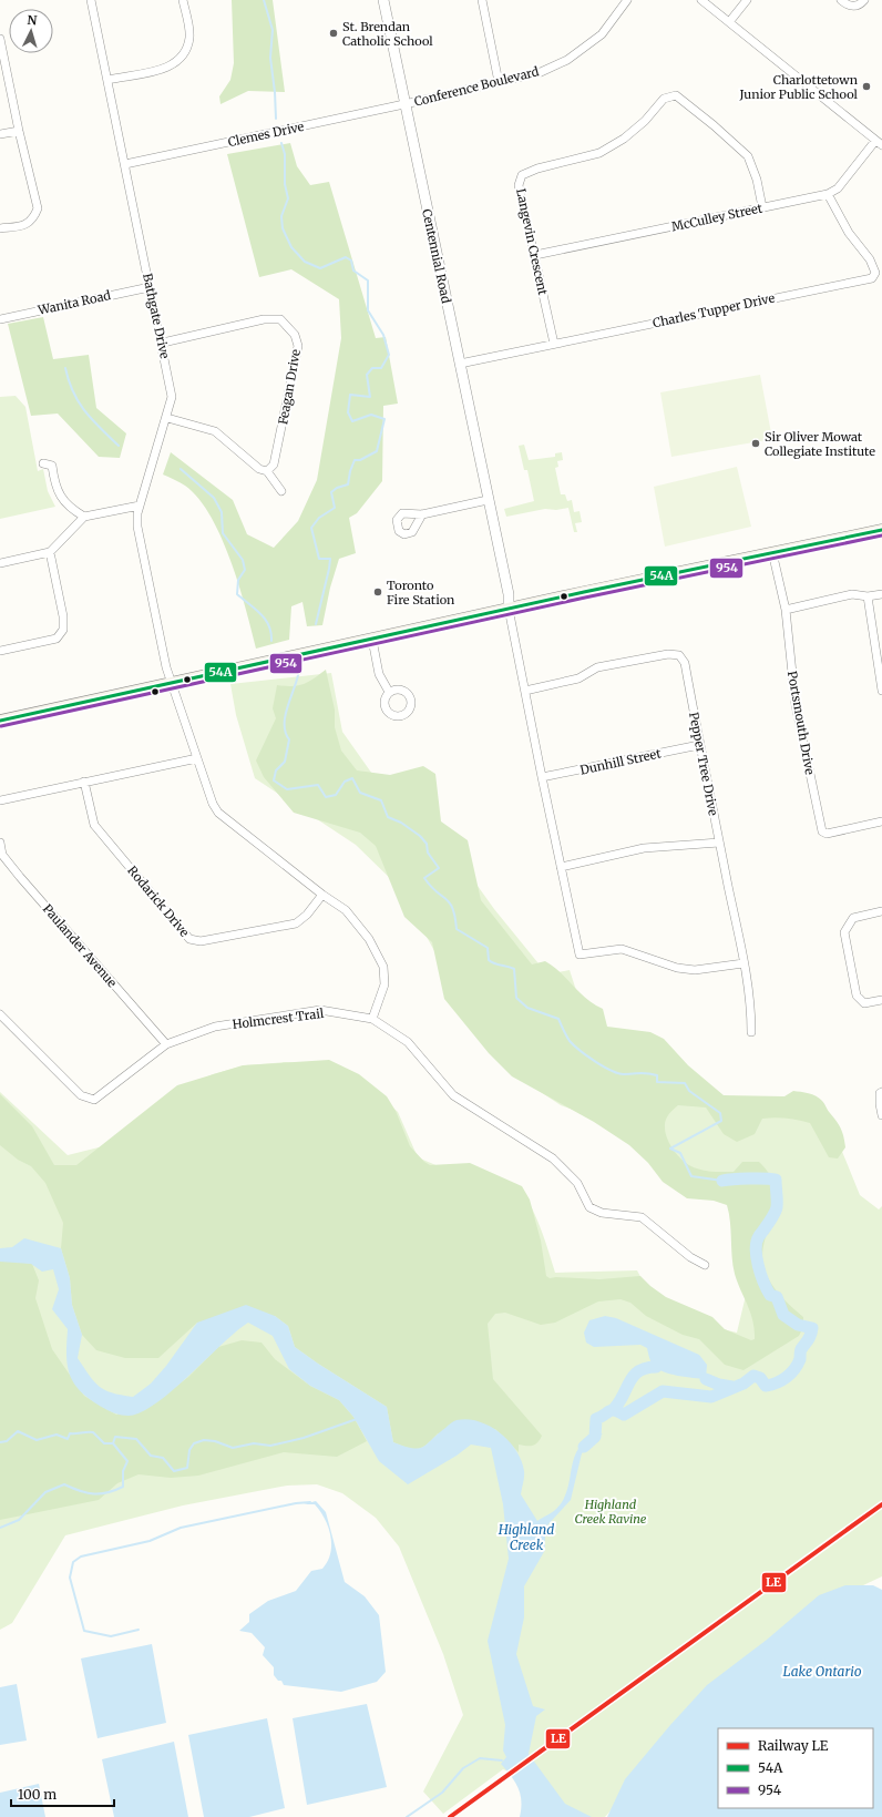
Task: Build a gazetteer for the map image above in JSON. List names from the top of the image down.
{
  "streets": {
    "street": [
      "Conference Boulevard",
      "Clemes Drive",
      "McCulley Street",
      "Langevin Crescent",
      "Centennial Road",
      "Wanita Road",
      "Charles Tupper Drive",
      "Bathgate Drive",
      "Feagan Drive",
      "Portsmouth Drive",
      "Dunhill Street",
      "Pepper Tree Drive",
      "Rodarick Drive",
      "Paulander Avenue",
      "Holmcrest Trail"
    ]
  },
  "crossings": [
    ["Conference Boulevard", "Clemes Drive"],
    ["Conference Boulevard", "Centennial Road"],
    ["Clemes Drive", "Centennial Road"],
    ["Clemes Drive", "Bathgate Drive"],
    ["McCulley Street", "Langevin Crescent"],
    ["McCulley Street", "Charles Tupper Drive"],
    ["Langevin Crescent", "Charles Tupper Drive"],
    ["Centennial Road", "Charles Tupper Drive"],
    ["Centennial Road", "Dunhill Street"],
    ["Centennial Road", "Pepper Tree Drive"],
    ["Wanita Road", "Bathgate Drive"],
    ["Bathgate Drive", "Feagan Drive"],
    ["Bathgate Drive", "Rodarick Drive"],
    ["Bathgate Drive", "Holmcrest Trail"],
    ["Dunhill Street", "Pepper Tree Drive"],
    ["Paulander Avenue", "Holmcrest Trail"]
  ],
  "water": ["Highland Creek", "Lake Ontario"],
  "parks": ["Highland Creek Ravine"],
  "places": [
    "St. Brendan Catholic School",
    "Charlottetown Junior Public School",
    "Sir Oliver Mowat Collegiate Institute",
    "Toronto Fire Station"
  ],
  "lines": ["transit line 54A", "transit line 954", "rail line LE"],
  "legend": ["Railway LE", "54A", "954"],
  "scale_bar": "100 m",
  "north": "top"
}
